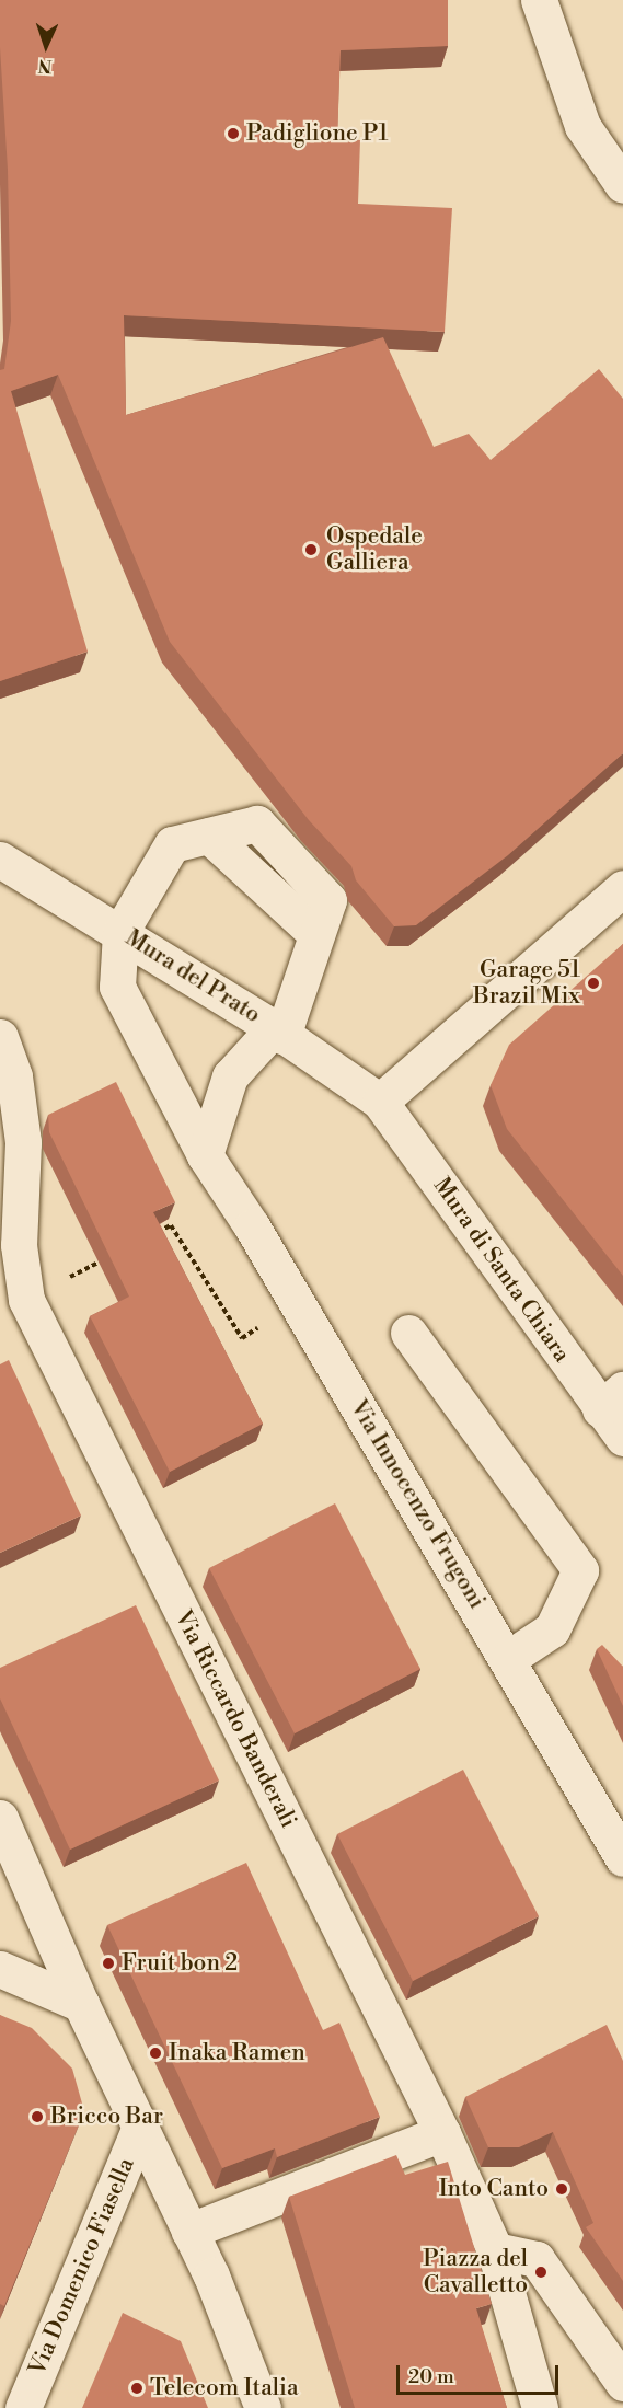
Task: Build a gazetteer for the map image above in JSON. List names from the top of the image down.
{
  "streets": {
    "street": [
      "Mura del Prato",
      "Mura di Santa Chiara",
      "Via Innocenzo Frugoni",
      "Via Riccardo Banderali",
      "Via Domenico Fiasella"
    ]
  },
  "crossings": [
    ["Mura del Prato", "Mura di Santa Chiara"],
    ["Mura del Prato", "Via Innocenzo Frugoni"]
  ],
  "places": [
    "Padiglione P1",
    "Ospedale Galliera",
    "Garage 51 Brazil Mix",
    "Fruit bon 2",
    "Inaka Ramen",
    "Bricco Bar",
    "Into Canto",
    "Piazza del Cavalletto",
    "Telecom Italia"
  ],
  "scale_bar": "20 m",
  "north": "bottom"
}
